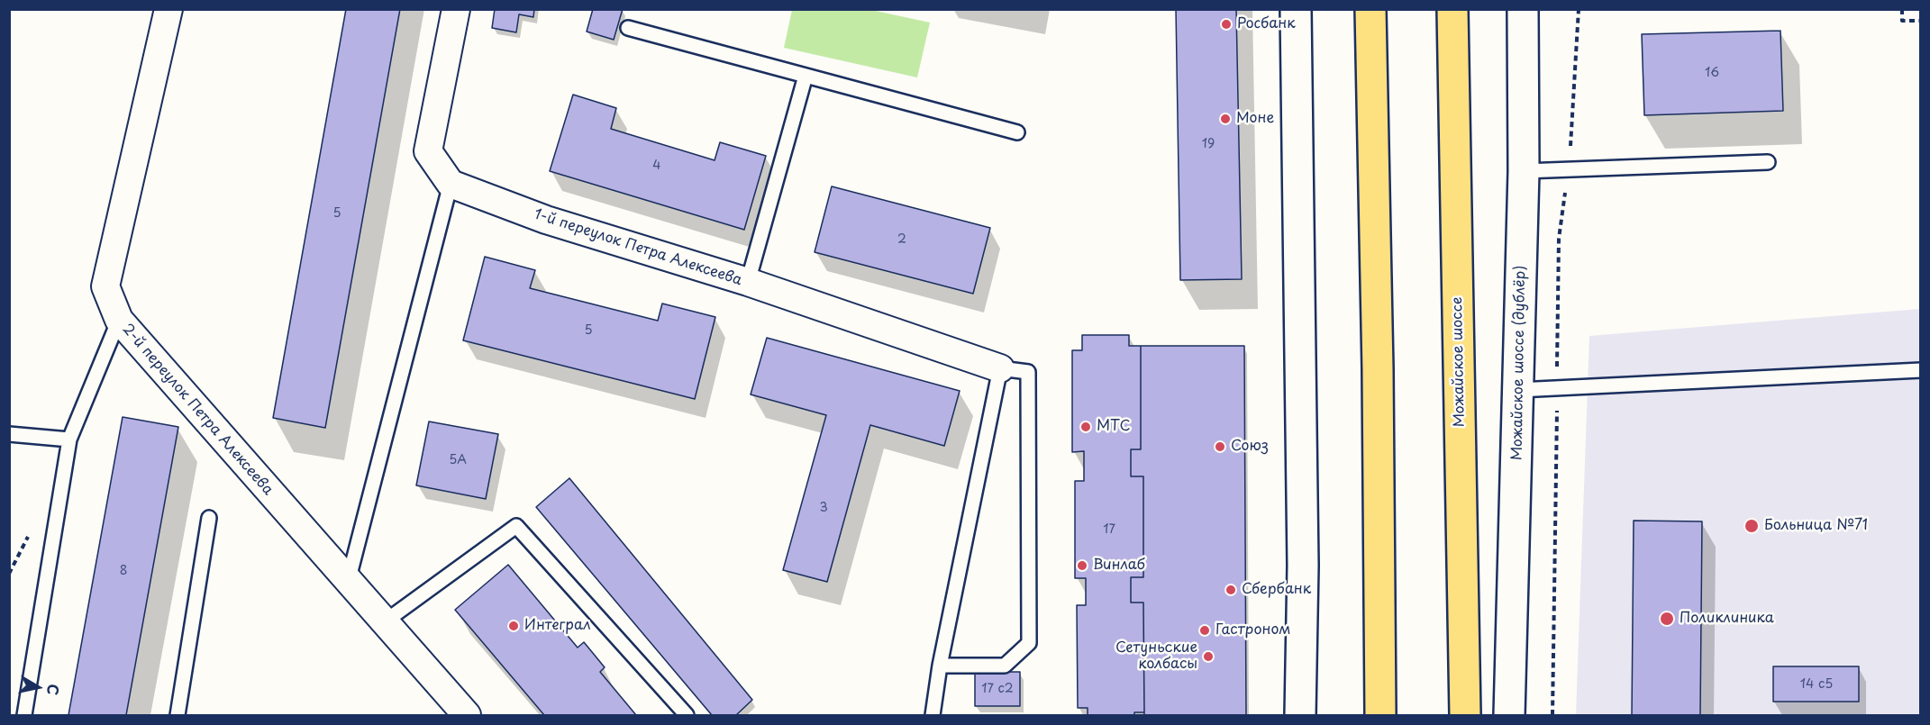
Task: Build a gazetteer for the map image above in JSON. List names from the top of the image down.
{
  "streets": {
    "main road": ["Можайское шоссе", "Можайское шоссе (дублёр)"],
    "street": ["1-й переулок Петра Алексеева", "2-й переулок Петра Алексеева"]
  },
  "places": [
    "Росбанк",
    "Моне",
    "МТС",
    "Союз",
    "Больница №71",
    "Винлаб",
    "Сбербанк",
    "Поликлиника",
    "Интеграл",
    "Гастроном",
    "Сетуньские колбасы"
  ],
  "house_numbers": [
    "16",
    "19",
    "4",
    "5",
    "2",
    "5",
    "5А",
    "3",
    "17",
    "8",
    "14 с5",
    "17 с2"
  ],
  "north": "right"
}
